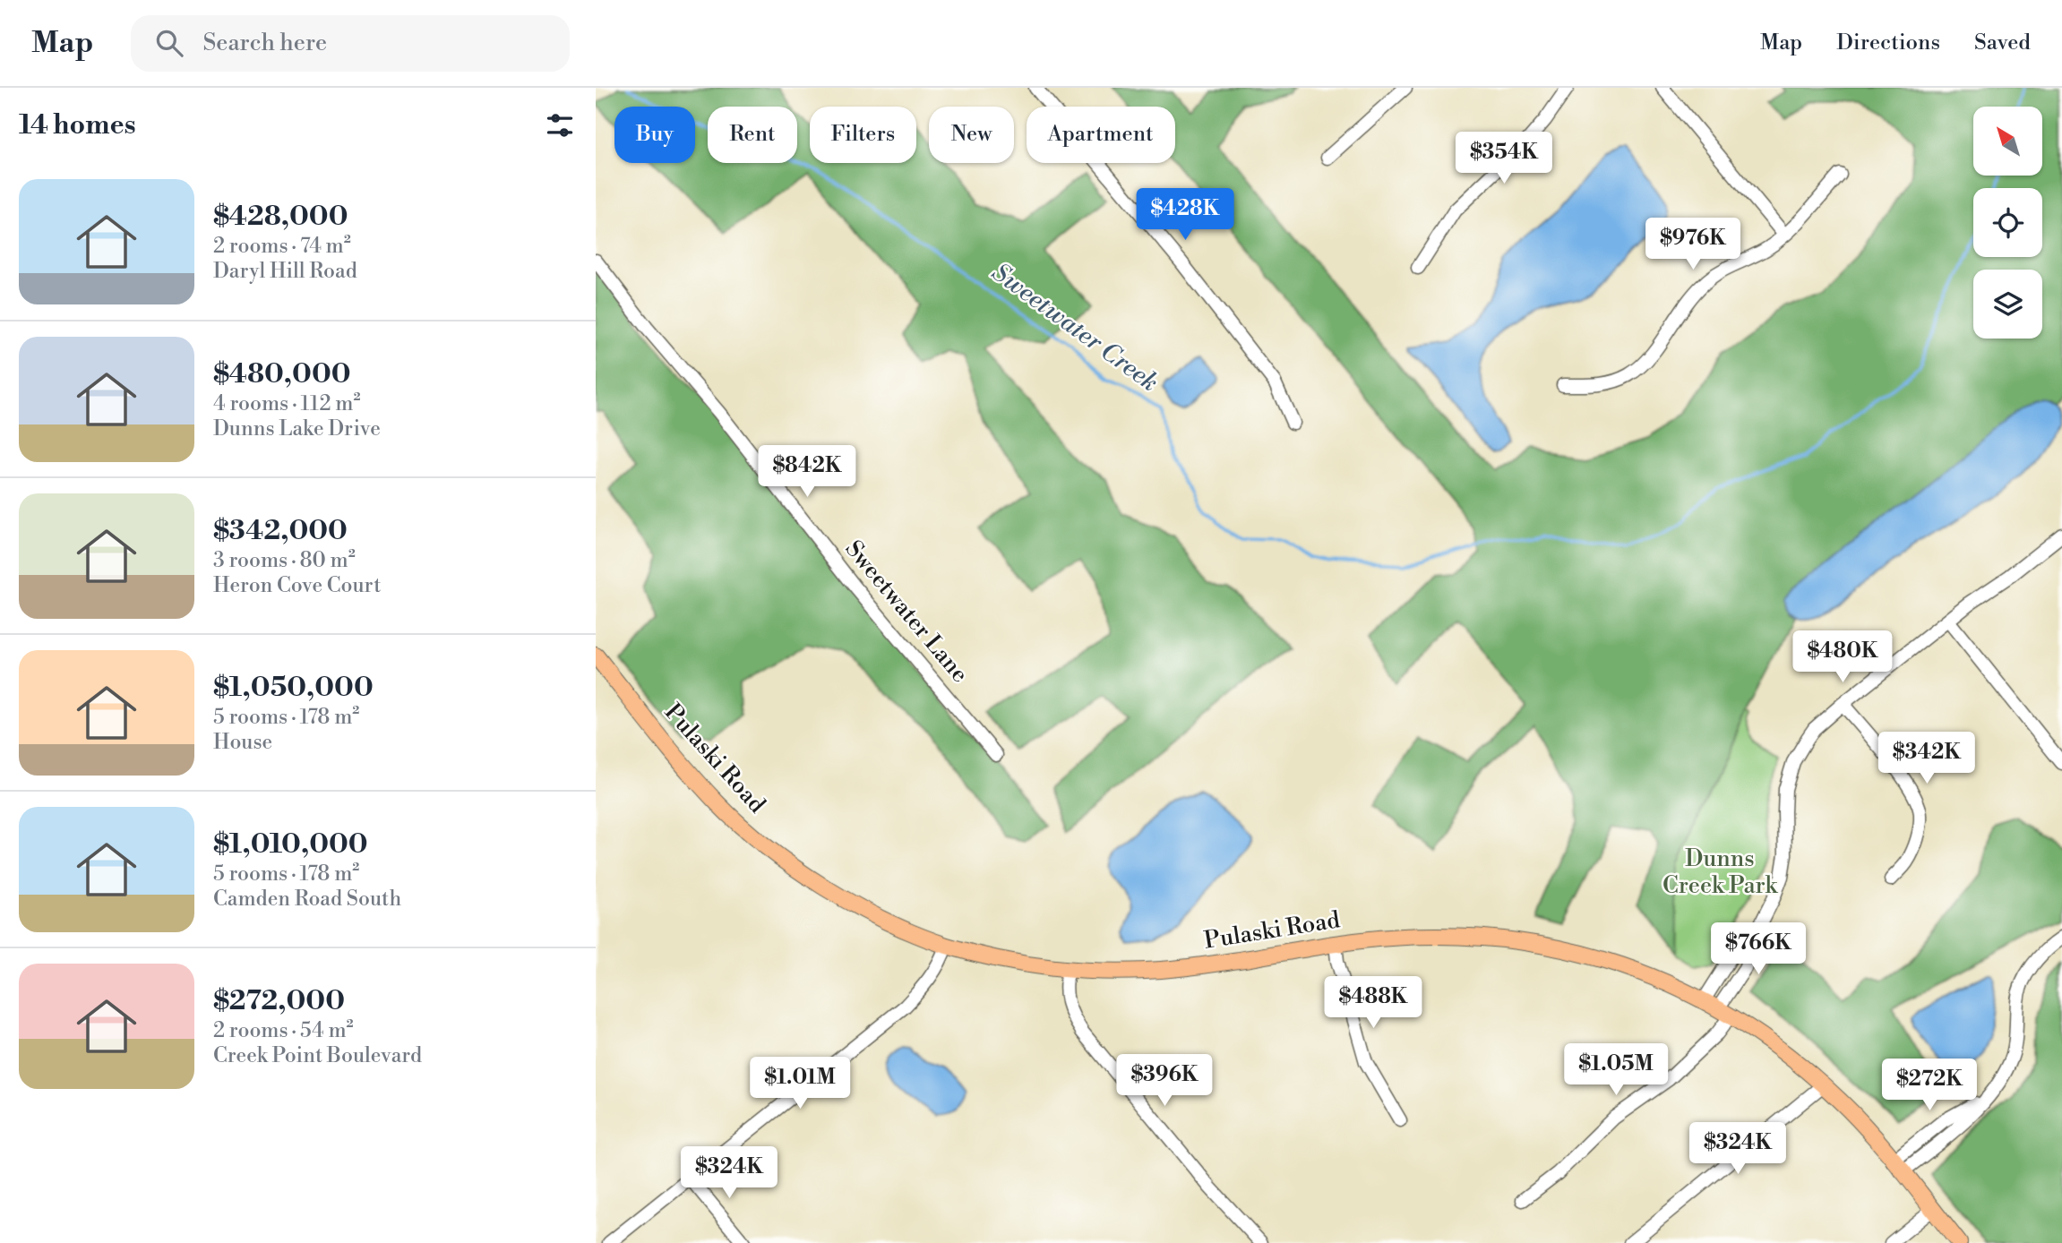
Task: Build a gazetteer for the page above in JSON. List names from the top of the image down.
{
  "streets": {
    "main road": ["Pulaski Road"],
    "street": ["Sweetwater Lane"]
  },
  "water": ["Sweetwater Creek"],
  "parks": ["Dunns Creek Park"],
  "north": "top left",
  "page": {
    "header": "Map",
    "search": "Search here",
    "nav": ["Map", "Directions", "Saved"],
    "heading": "14 homes",
    "chip": [
      "Buy",
      "Rent",
      "Filters",
      "New",
      "Apartment"
    ],
    "price": [
      "$354K",
      "$428K",
      "$976K",
      "$842K",
      "$480K",
      "$342K",
      "$766K",
      "$488K",
      "$1.05M",
      "$396K",
      "$1.01M",
      "$272K",
      "$324K",
      "$324K"
    ],
    "list": [
      {
        "name": "$428,000",
        "note": "2 rooms · 74 m² · Daryl Hill Road"
      },
      {
        "name": "$480,000",
        "note": "4 rooms · 112 m² · Dunns Lake Drive"
      },
      {
        "name": "$342,000",
        "note": "3 rooms · 80 m² · Heron Cove Court"
      },
      {
        "name": "$1,050,000",
        "note": "5 rooms · 178 m² · House"
      },
      {
        "name": "$1,010,000",
        "note": "5 rooms · 178 m² · Camden Road South"
      },
      {
        "name": "$272,000",
        "note": "2 rooms · 54 m² · Creek Point Boulevard"
      }
    ]
  }
}
